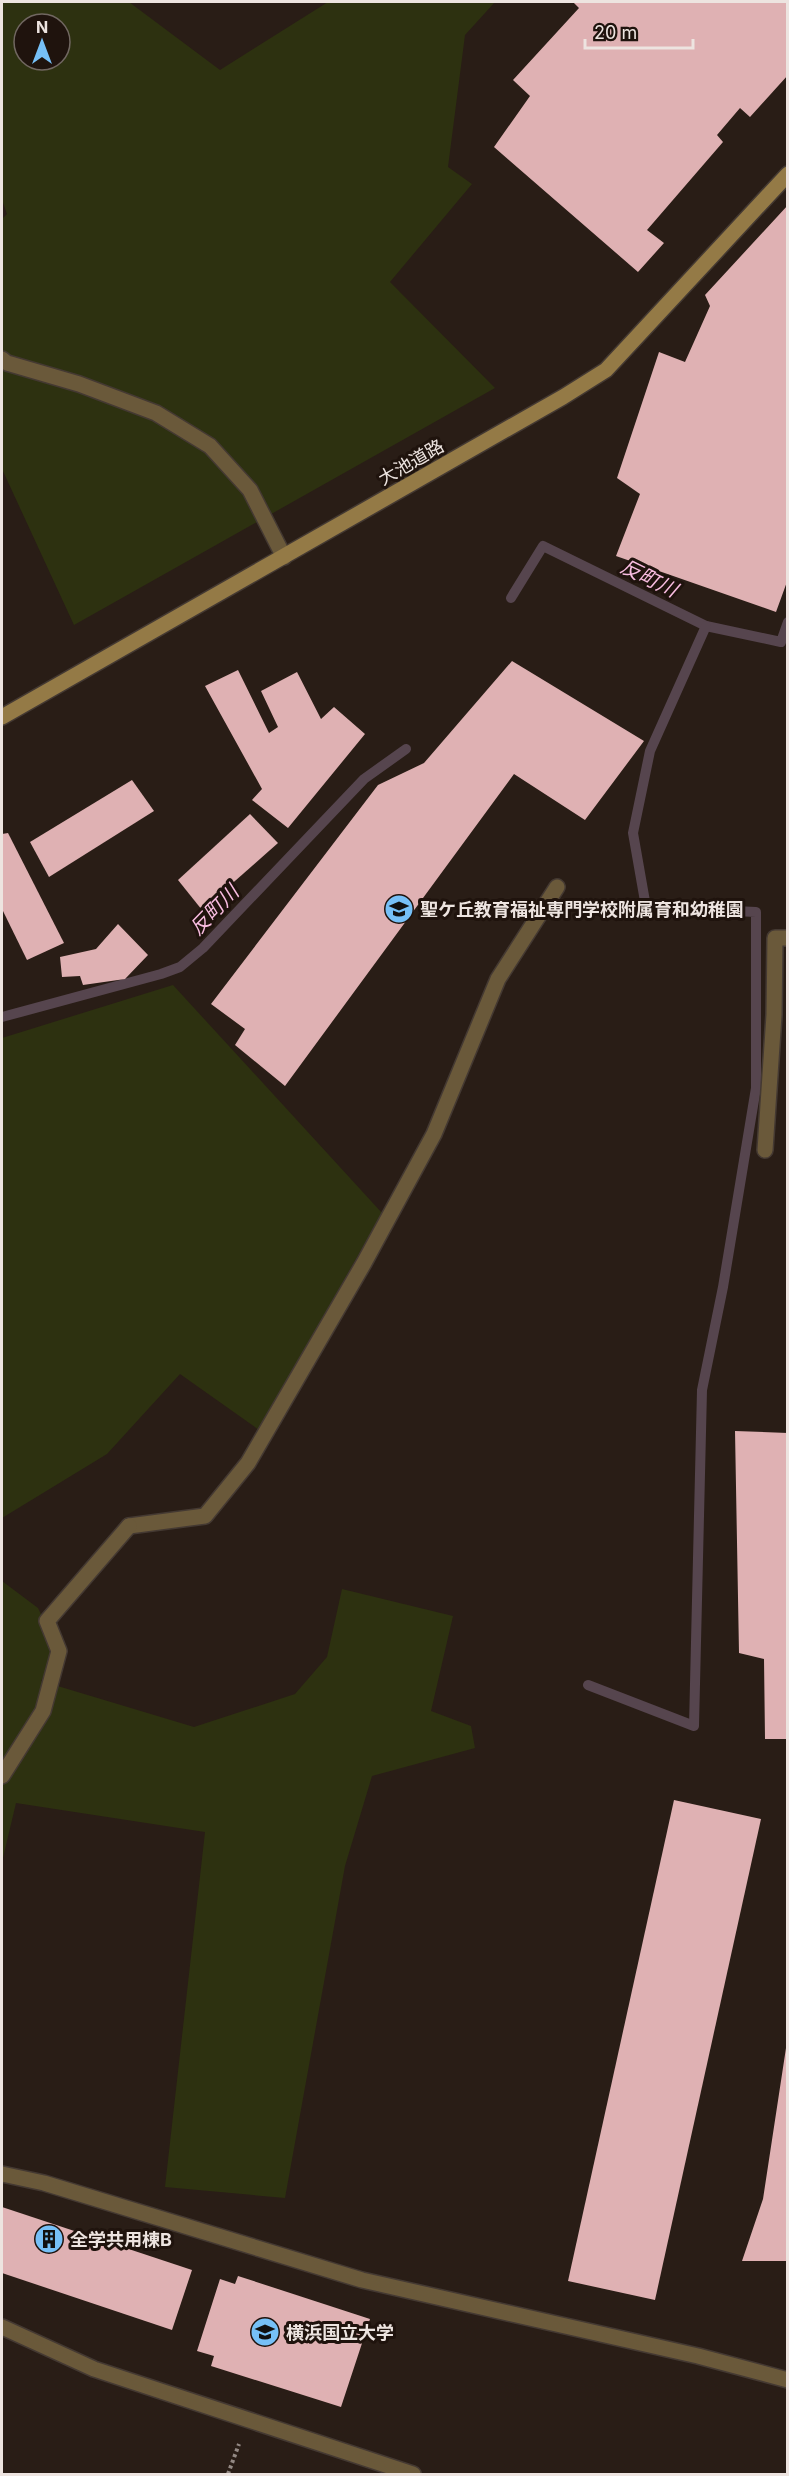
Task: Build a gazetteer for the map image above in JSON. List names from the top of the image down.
{
  "streets": {
    "street": ["大池道路"]
  },
  "water": ["反町川"],
  "places": {
    "school or university": ["聖ケ丘教育福祉専門学校附属育和幼稚園", "横浜国立大学"],
    "building": ["全学共用棟B"]
  },
  "scale_bar": "20 m",
  "north": "top"
}
